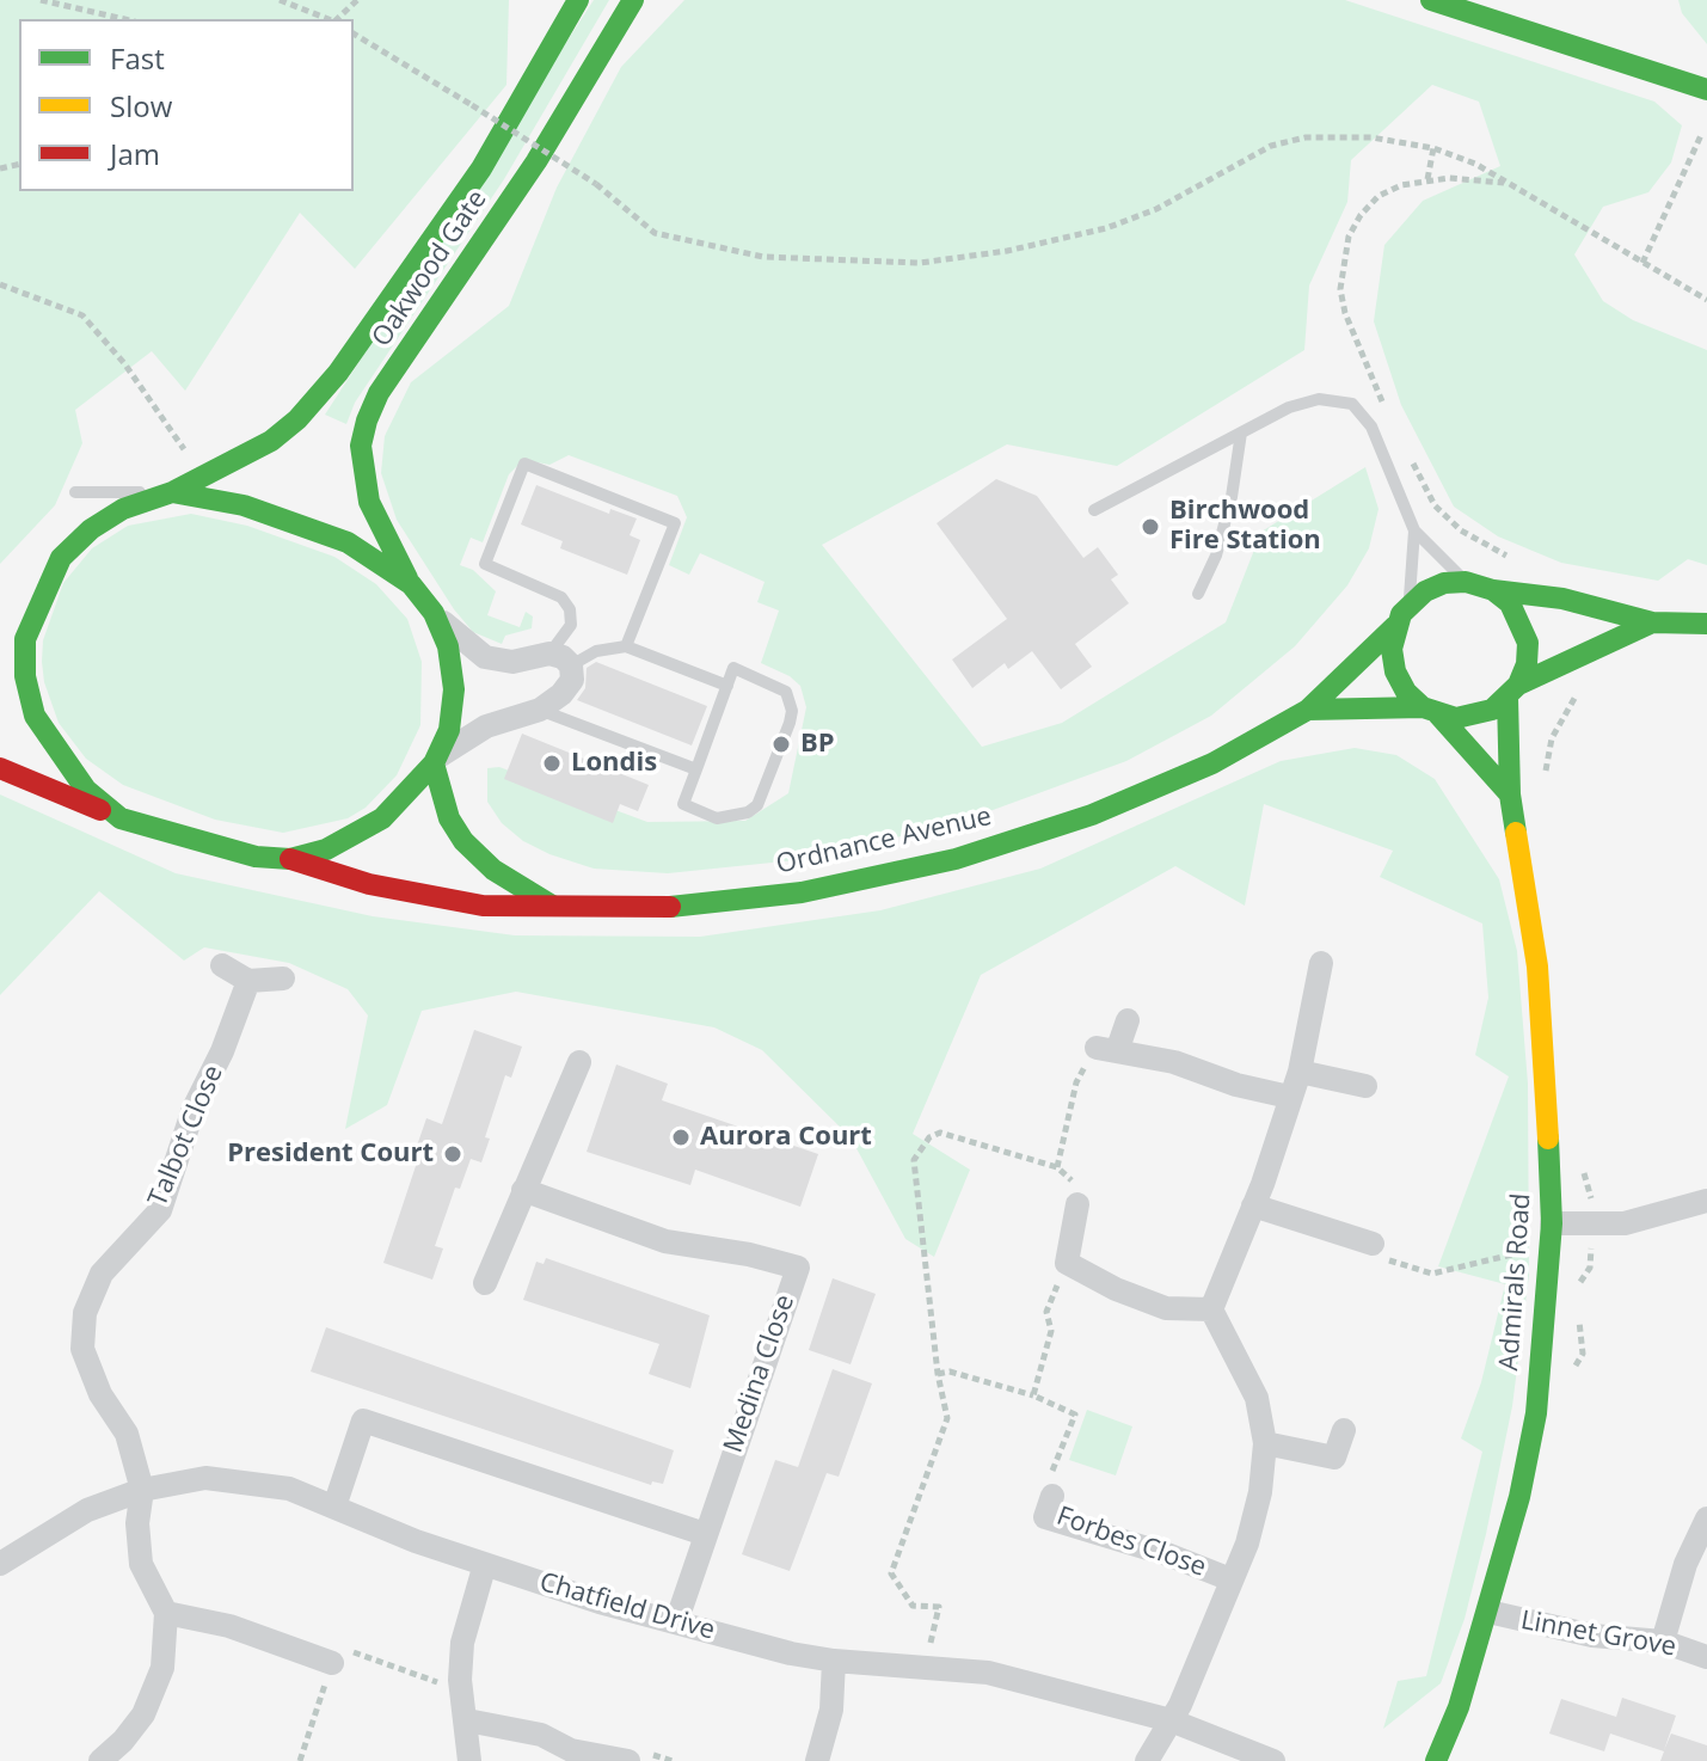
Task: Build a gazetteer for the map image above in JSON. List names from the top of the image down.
{
  "streets": {
    "street": [
      "Oakwood Gate",
      "Ordnance Avenue",
      "Talbot Close",
      "Admirals Road",
      "Medina Close",
      "Forbes Close",
      "Chatfield Drive",
      "Linnet Grove"
    ]
  },
  "crossings": [
    ["Ordnance Avenue", "Admirals Road"],
    ["Talbot Close", "Chatfield Drive"],
    ["Admirals Road", "Linnet Grove"],
    ["Medina Close", "Chatfield Drive"],
    ["Forbes Close", "Chatfield Drive"]
  ],
  "places": [
    "Birchwood Fire Station",
    "BP",
    "Londis",
    "Aurora Court",
    "President Court"
  ],
  "legend": ["Fast", "Slow", "Jam"]
}
